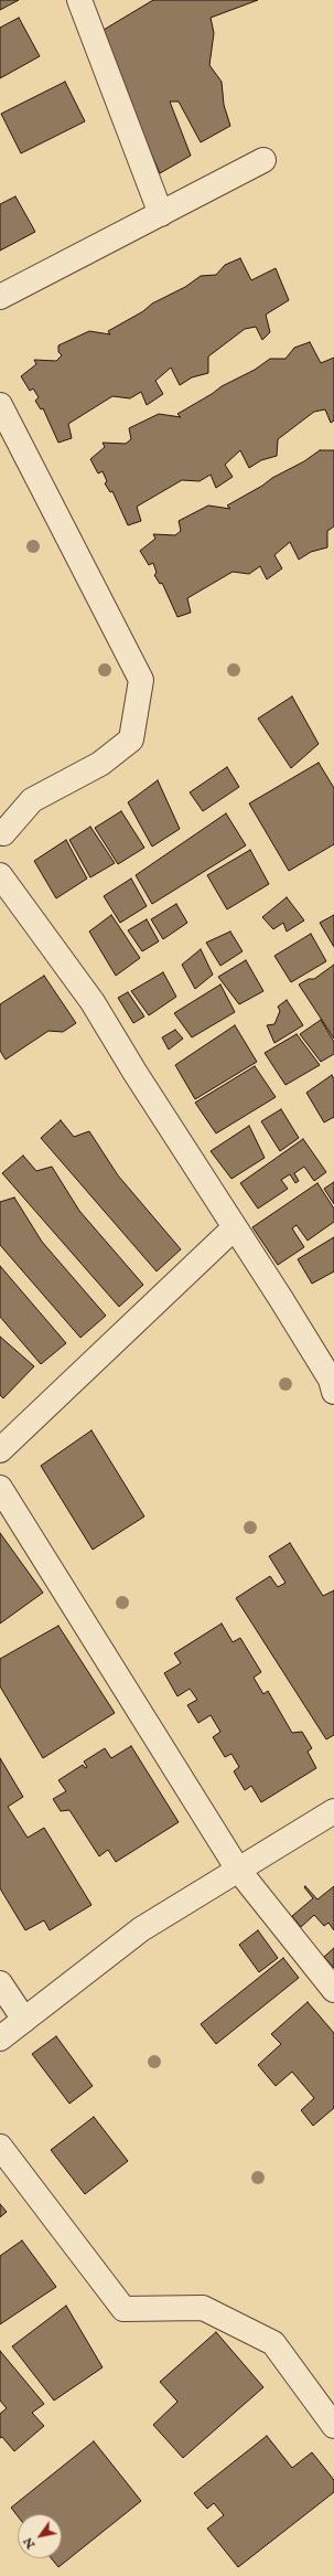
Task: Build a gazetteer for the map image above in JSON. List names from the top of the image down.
{
  "north": "bottom left"
}
